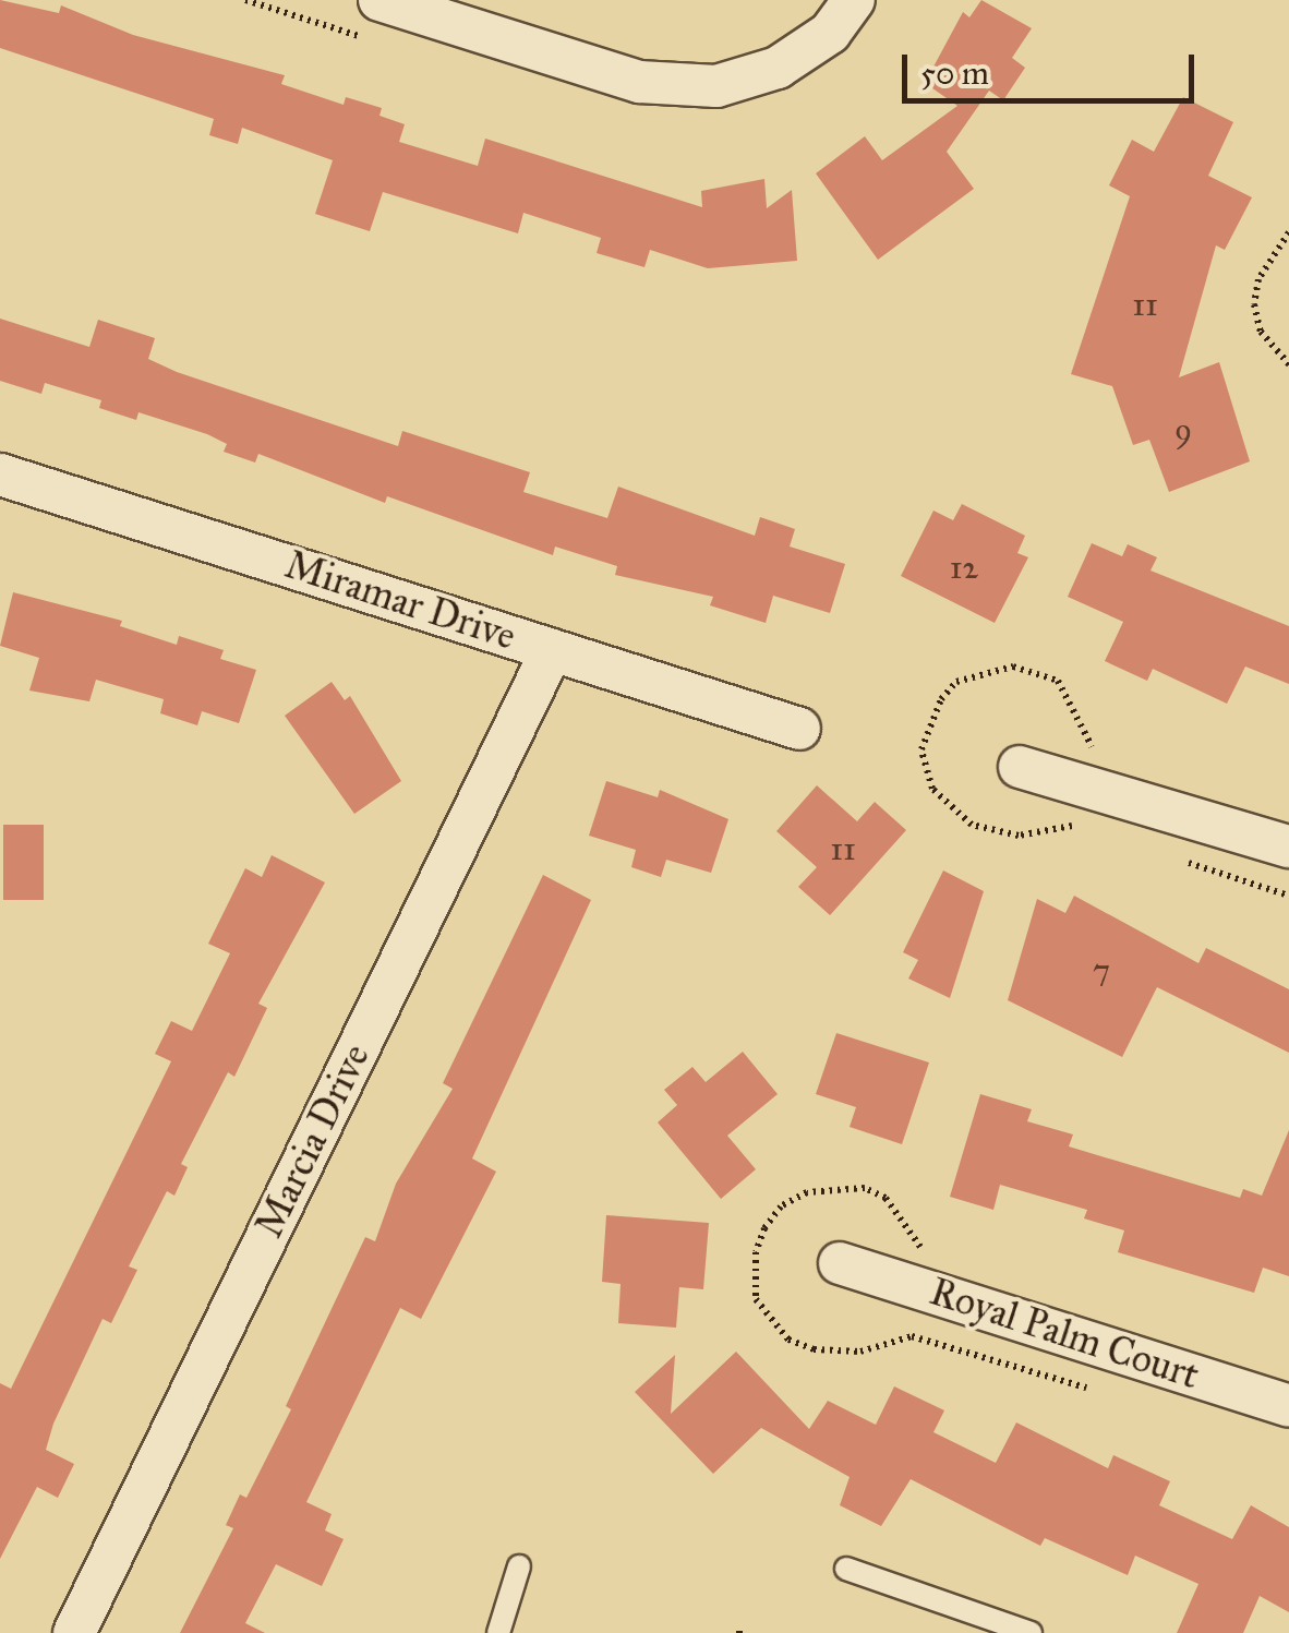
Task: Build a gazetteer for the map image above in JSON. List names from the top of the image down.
{
  "streets": {
    "street": ["Miramar Drive", "Marcia Drive", "Royal Palm Court"]
  },
  "crossings": [
    ["Miramar Drive", "Marcia Drive"]
  ],
  "house_numbers": [
    "11",
    "9",
    "12",
    "11",
    "7"
  ],
  "scale_bar": "50 m"
}
